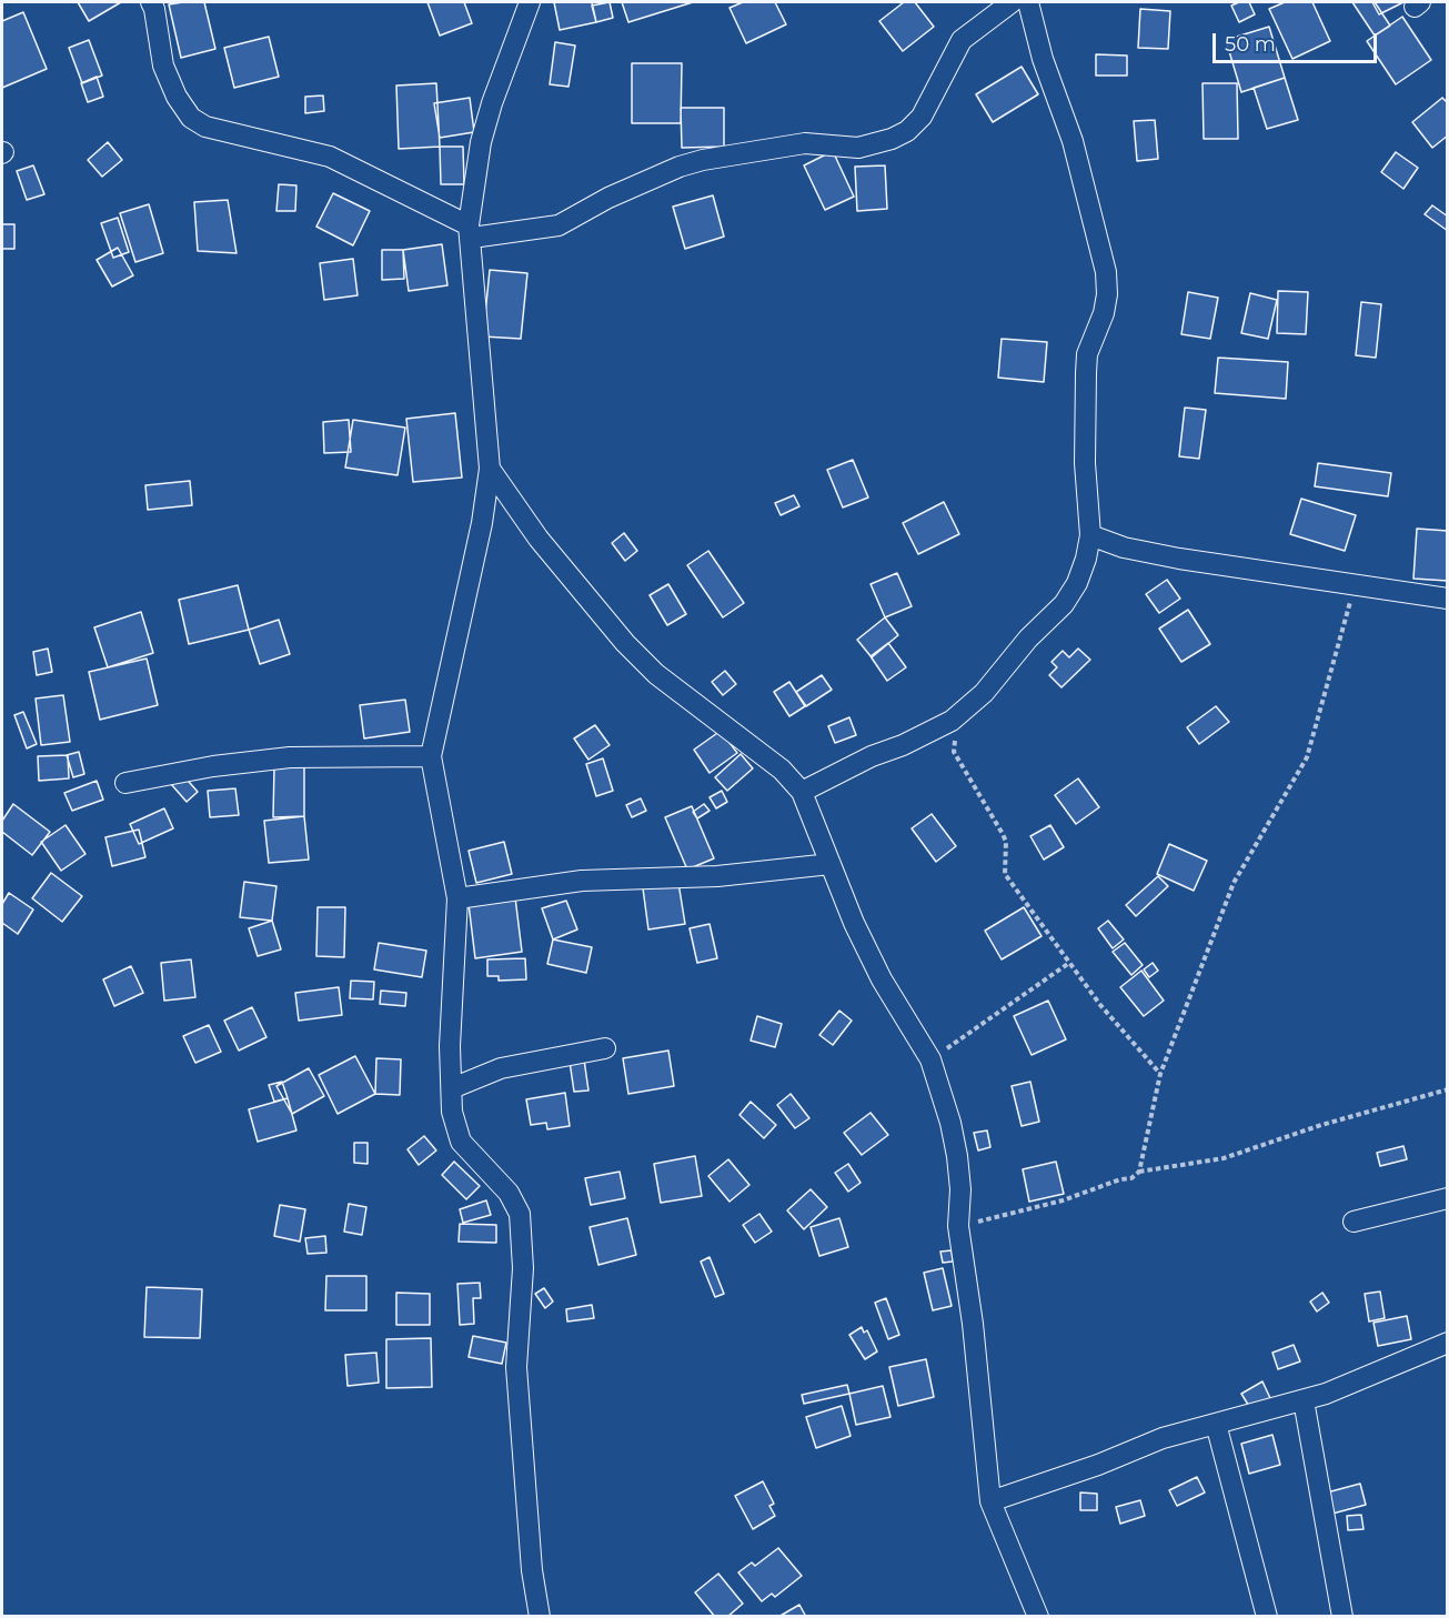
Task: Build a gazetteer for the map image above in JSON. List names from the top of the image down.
{
  "scale_bar": "50 m"
}
